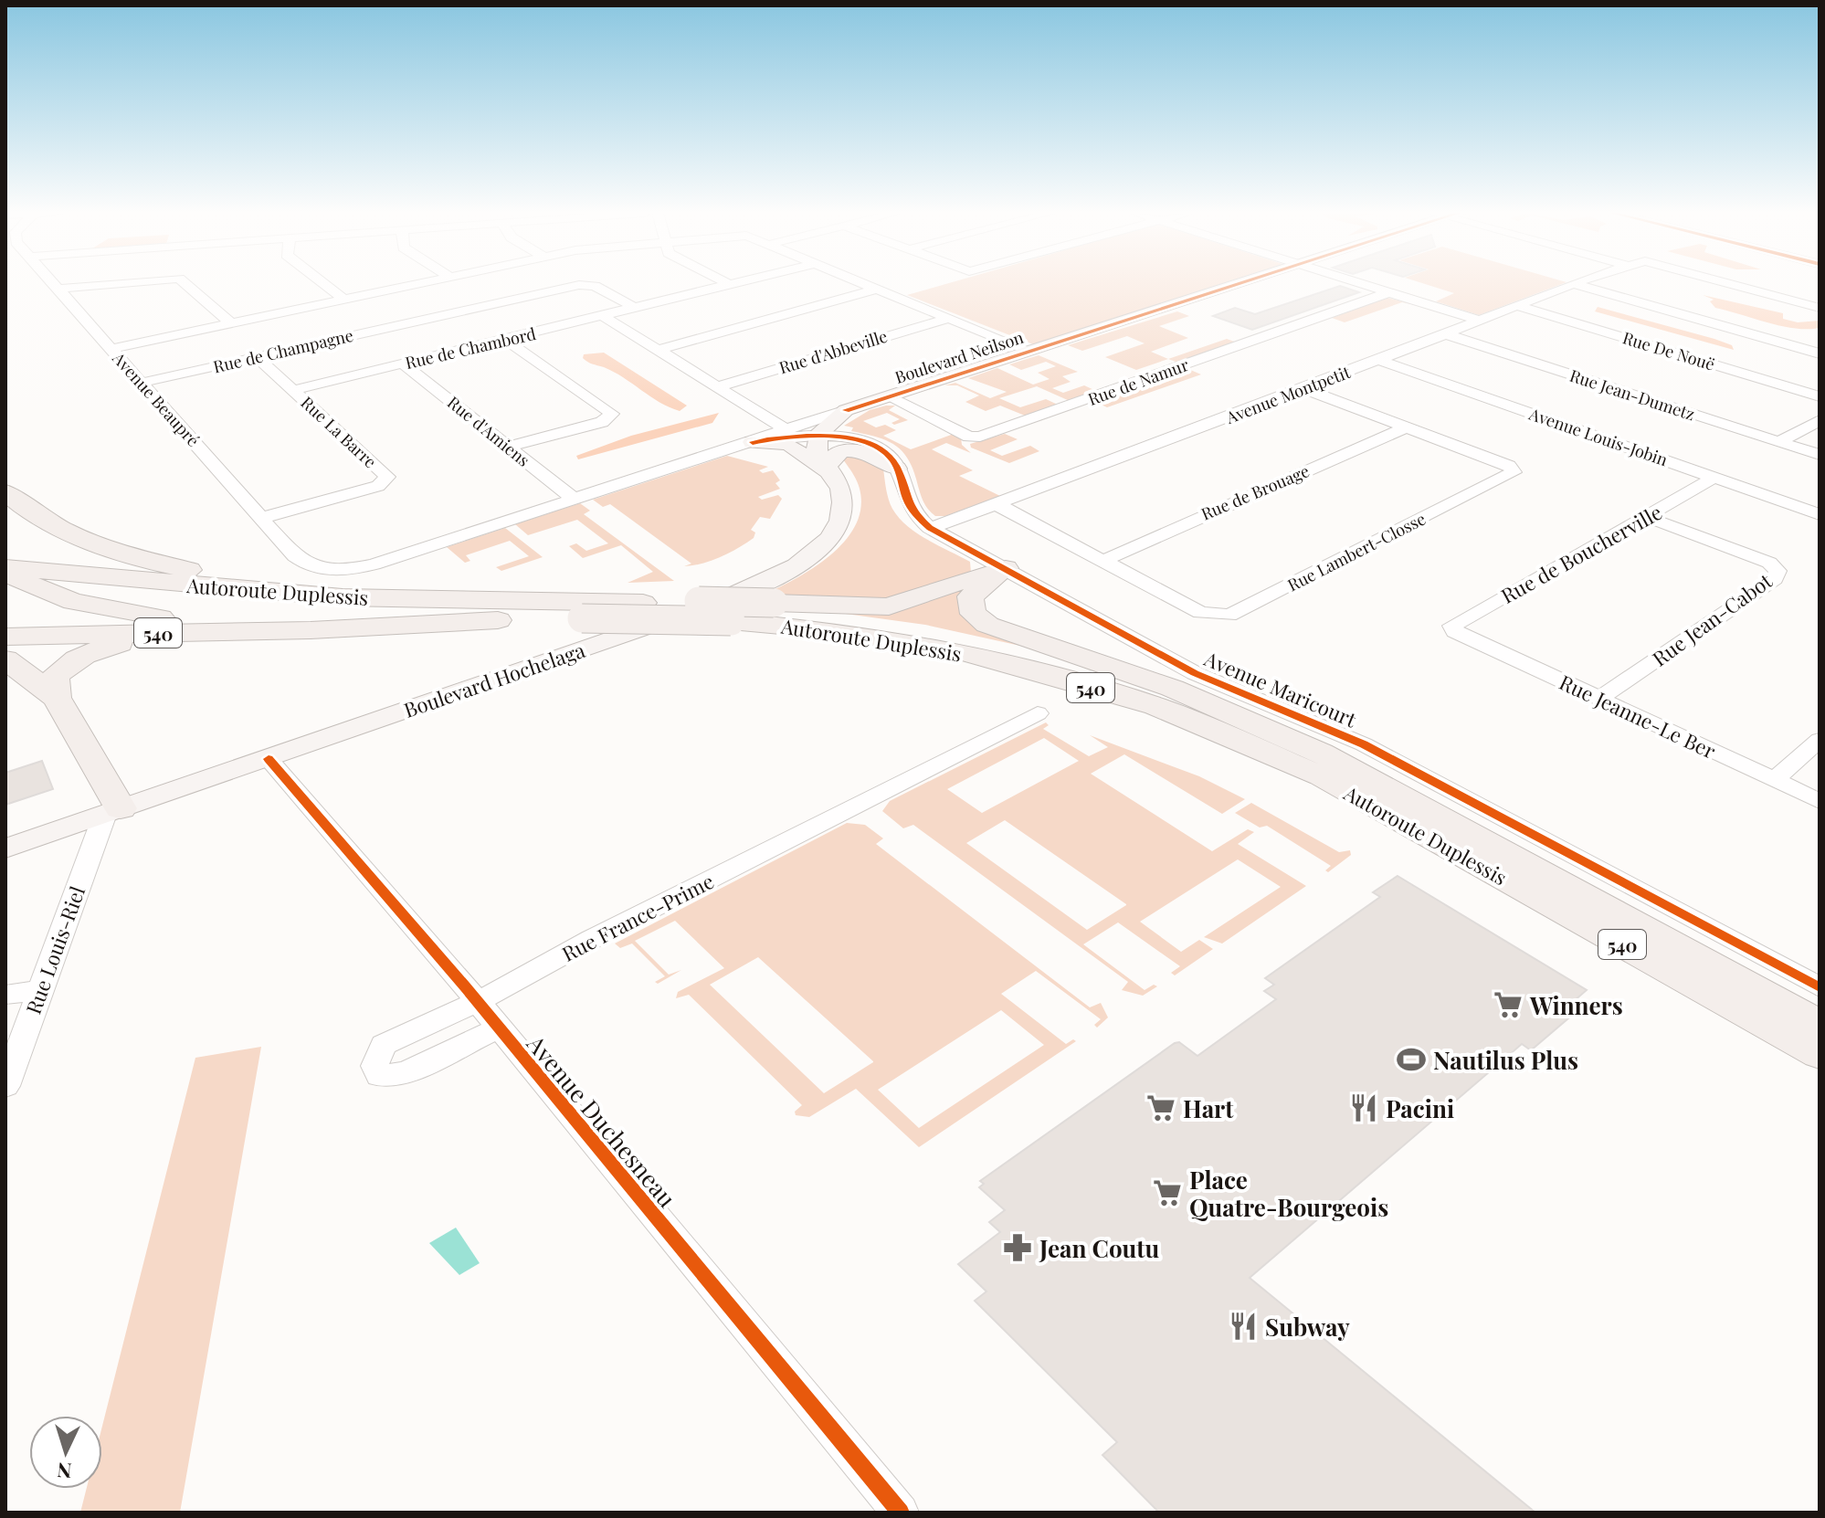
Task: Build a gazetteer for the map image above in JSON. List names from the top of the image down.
{
  "streets": {
    "highway": ["Autoroute Duplessis", "540"],
    "main road": ["Boulevard Neilson", "Boulevard Hochelaga"],
    "street": [
      "Rue de Chambord",
      "Rue de Champagne",
      "Rue De Nouë",
      "Rue d'Abbeville",
      "Rue de Namur",
      "Avenue Montpetit",
      "Rue Jean-Dumetz",
      "Avenue Beaupré",
      "Rue d'Amiens",
      "Rue La Barre",
      "Avenue Louis-Jobin",
      "Rue de Brouage",
      "Rue Lambert-Closse",
      "Rue de Boucherville",
      "Rue Jean-Cabot",
      "Avenue Maricourt",
      "Rue Jeanne-Le Ber",
      "Rue France-Prime",
      "Rue Louis-Riel",
      "Avenue Duchesneau"
    ]
  },
  "crossings": [
    ["Rue de Chambord", "Rue de Champagne"],
    ["Rue de Chambord", "Rue d'Amiens"],
    ["Rue de Chambord", "Rue La Barre"],
    ["Rue de Champagne", "Avenue Beaupré"],
    ["Rue de Champagne", "Rue La Barre"],
    ["Rue De Nouë", "Avenue Montpetit"],
    ["Boulevard Neilson", "Rue de Namur"],
    ["Boulevard Neilson", "Avenue Beaupré"],
    ["Boulevard Neilson", "Rue d'Amiens"],
    ["Avenue Montpetit", "Rue Jean-Dumetz"],
    ["Avenue Montpetit", "Avenue Louis-Jobin"],
    ["Avenue Montpetit", "Rue Lambert-Closse"],
    ["Avenue Montpetit", "Avenue Maricourt"],
    ["Avenue Beaupré", "Rue La Barre"],
    ["Avenue Louis-Jobin", "Rue de Boucherville"],
    ["Rue de Brouage", "Rue Lambert-Closse"],
    ["Rue de Boucherville", "Rue Jean-Cabot"],
    ["Rue de Boucherville", "Rue Jeanne-Le Ber"],
    ["Rue Jean-Cabot", "Rue Jeanne-Le Ber"],
    ["Boulevard Hochelaga", "Rue Louis-Riel"],
    ["Boulevard Hochelaga", "Avenue Duchesneau"],
    ["Rue France-Prime", "Avenue Duchesneau"]
  ],
  "places": {
    "supermarket": ["Winners", "Hart", "Place Quatre-Bourgeois"],
    "sports": ["Nautilus Plus"],
    "restaurant": ["Pacini", "Subway"],
    "pharmacy": ["Jean Coutu"]
  },
  "north": "bottom"
}
